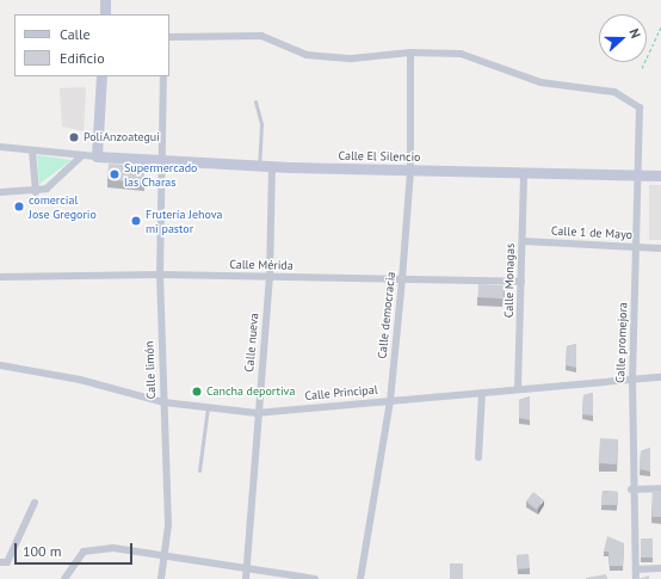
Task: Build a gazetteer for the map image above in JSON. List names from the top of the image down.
{
  "streets": {
    "street": [
      "Calle El Silencio",
      "Calle 1 de Mayo",
      "Calle Mérida",
      "Calle Monagas",
      "Calle democracia",
      "Calle nueva",
      "Calle promejora",
      "Calle limón",
      "Calle Principal"
    ]
  },
  "crossings": [
    ["Calle El Silencio", "Calle Monagas"],
    ["Calle El Silencio", "Calle democracia"],
    ["Calle El Silencio", "Calle nueva"],
    ["Calle El Silencio", "Calle promejora"],
    ["Calle El Silencio", "Calle limón"],
    ["Calle 1 de Mayo", "Calle Monagas"],
    ["Calle 1 de Mayo", "Calle promejora"],
    ["Calle Mérida", "Calle Monagas"],
    ["Calle Mérida", "Calle democracia"],
    ["Calle Mérida", "Calle nueva"],
    ["Calle Mérida", "Calle limón"],
    ["Calle Monagas", "Calle Principal"],
    ["Calle democracia", "Calle promejora"],
    ["Calle democracia", "Calle Principal"],
    ["Calle nueva", "Calle Principal"],
    ["Calle promejora", "Calle Principal"],
    ["Calle limón", "Calle Principal"]
  ],
  "places": [
    "PoliAnzoategui",
    "Supermercado las Charas",
    "comercial Jose Gregorio",
    "Frutería Jehova mi pastor",
    "Cancha deportiva"
  ],
  "legend": ["Calle", "Edificio"],
  "scale_bar": "100 m",
  "north": "right"
}
